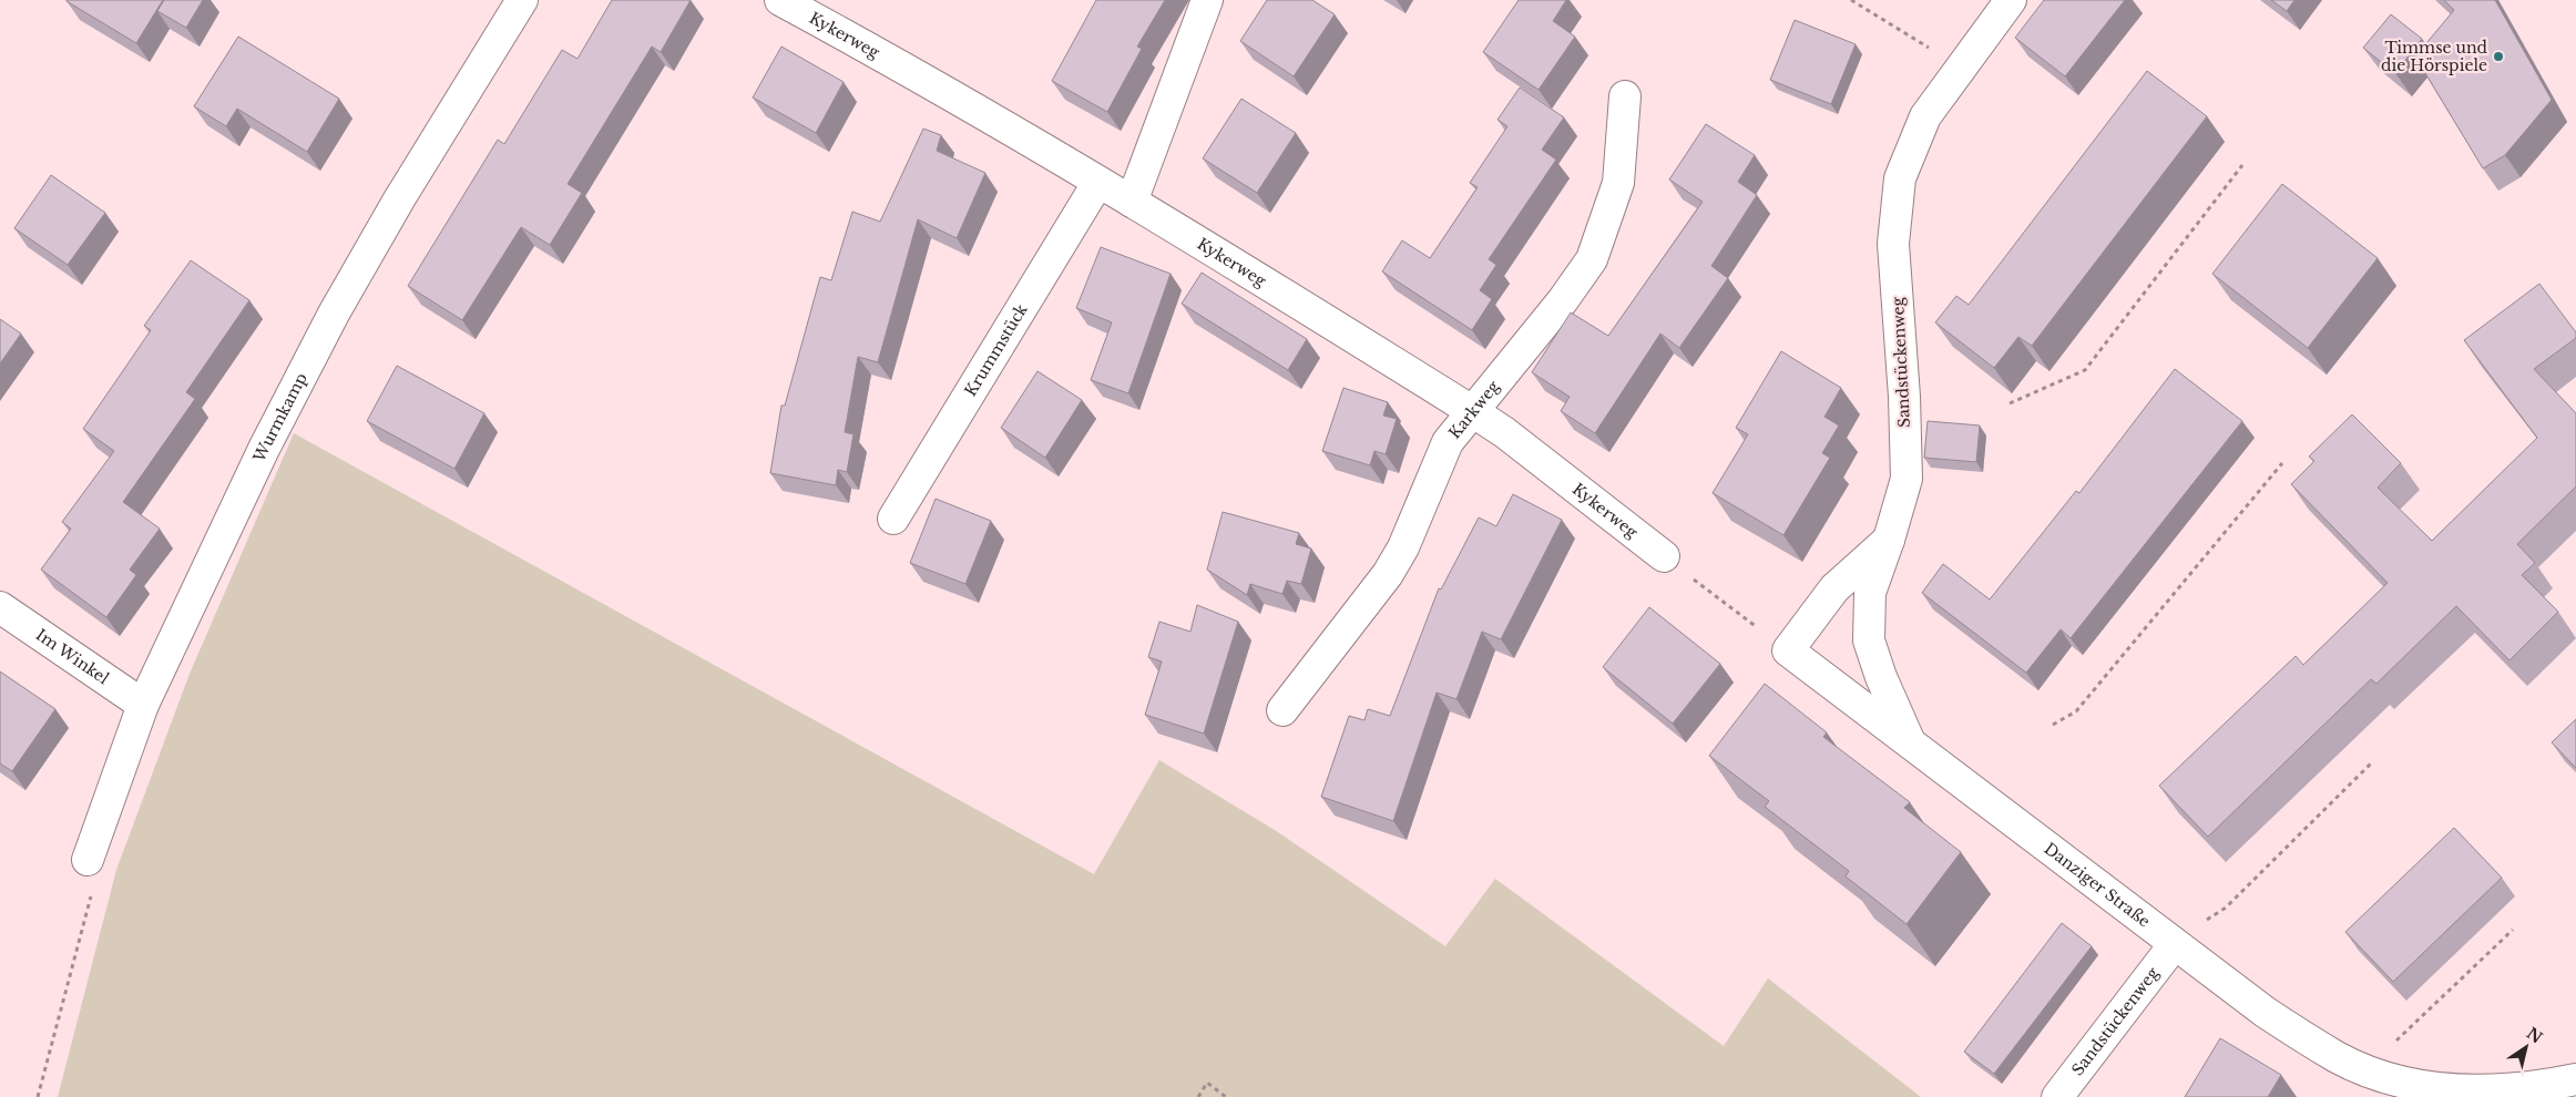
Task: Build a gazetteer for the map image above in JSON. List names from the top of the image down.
{
  "streets": {
    "street": [
      "Kykerweg",
      "Krummstück",
      "Sandstückenweg",
      "Karkweg",
      "Wurmkamp",
      "Im Winkel",
      "Danziger Straße"
    ]
  },
  "crossings": [
    ["Kykerweg", "Krummstück"],
    ["Kykerweg", "Karkweg"],
    ["Sandstückenweg", "Danziger Straße"],
    ["Wurmkamp", "Im Winkel"]
  ],
  "places": ["Timmse und die Hörspiele"],
  "north": "top right"
}
